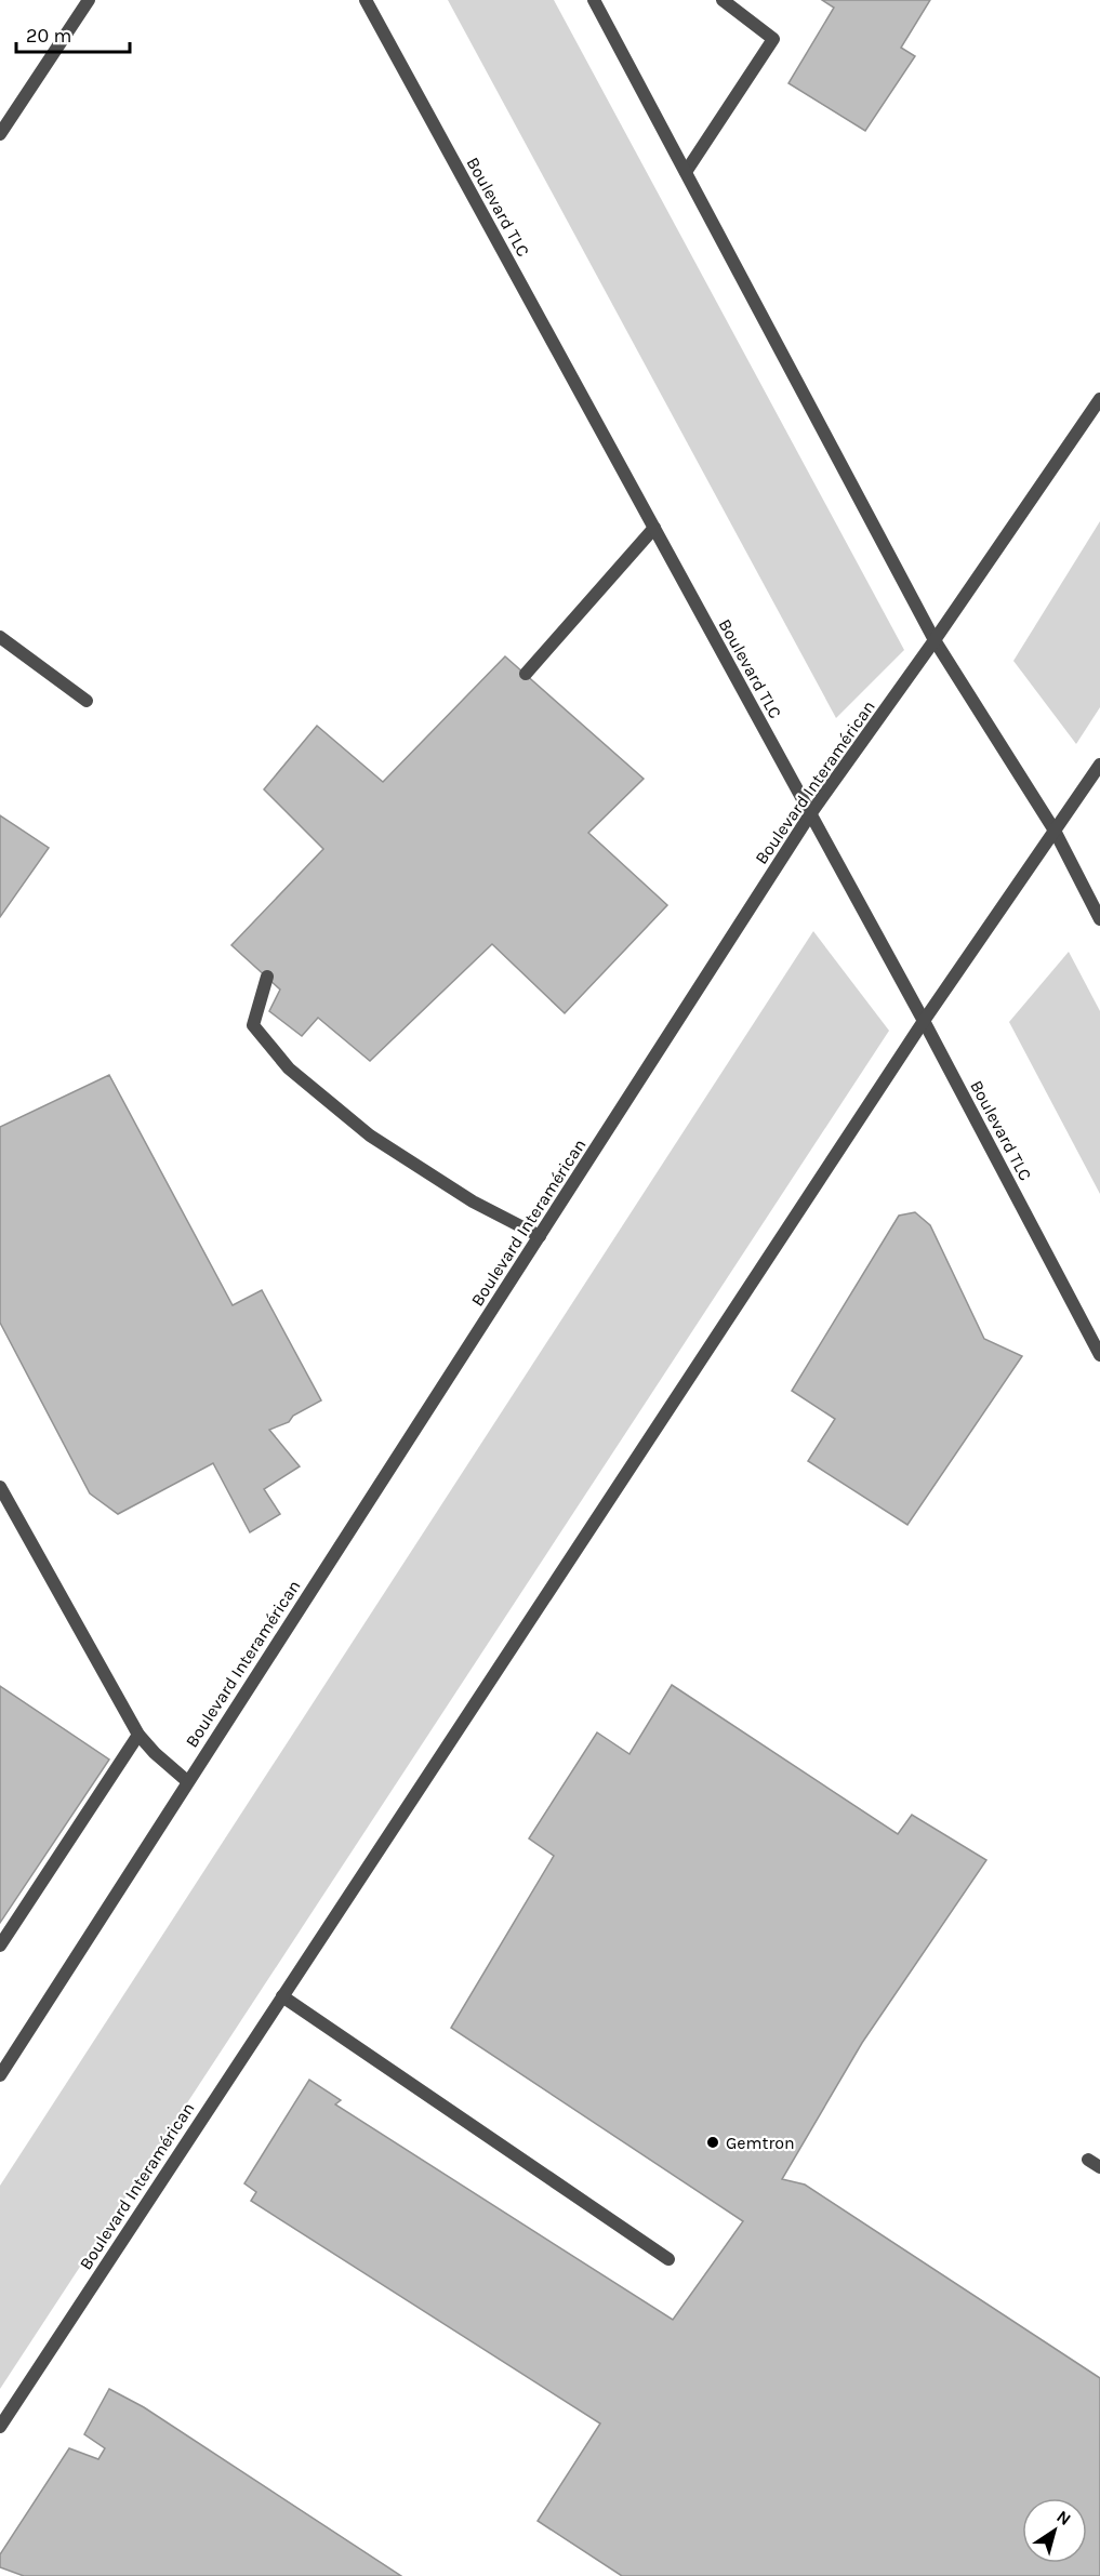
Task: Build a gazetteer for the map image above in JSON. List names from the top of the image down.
{
  "streets": {
    "street": ["Boulevard TLC", "Boulevard Interamérican"]
  },
  "crossings": [
    ["Boulevard TLC", "Boulevard Interamérican"]
  ],
  "places": ["Gemtron"],
  "scale_bar": "20 m",
  "north": "top right"
}
